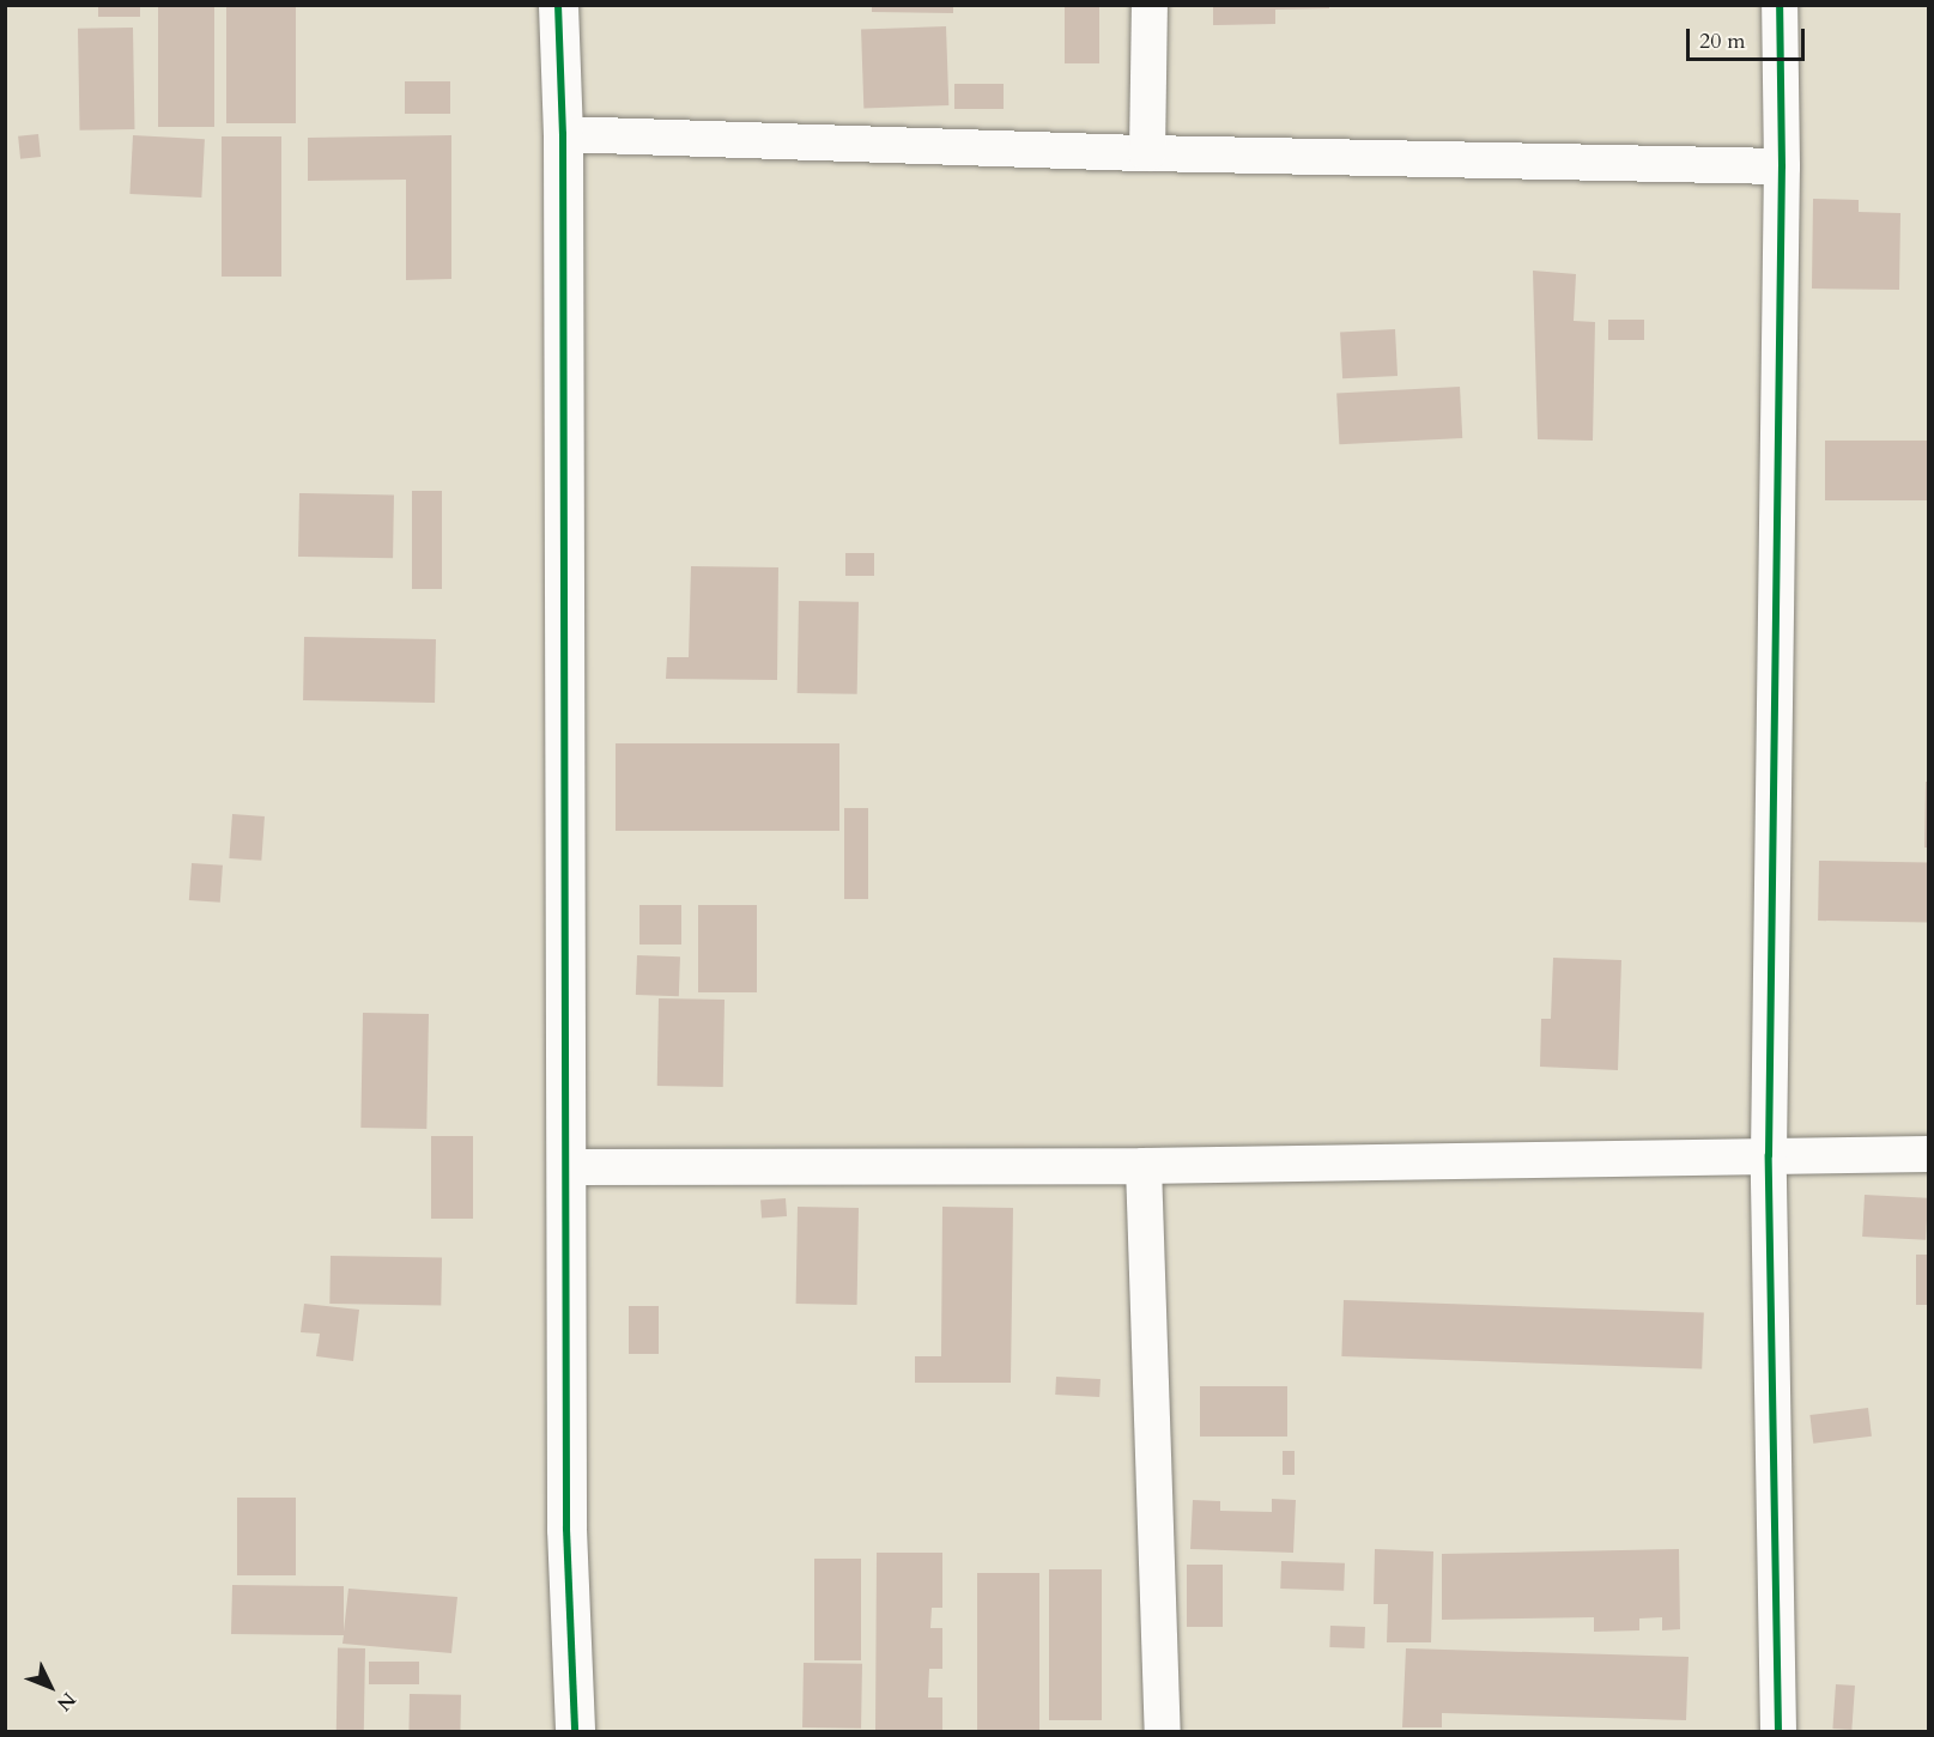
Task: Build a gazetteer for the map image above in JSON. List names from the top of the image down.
{
  "scale_bar": "20 m",
  "north": "bottom right"
}
